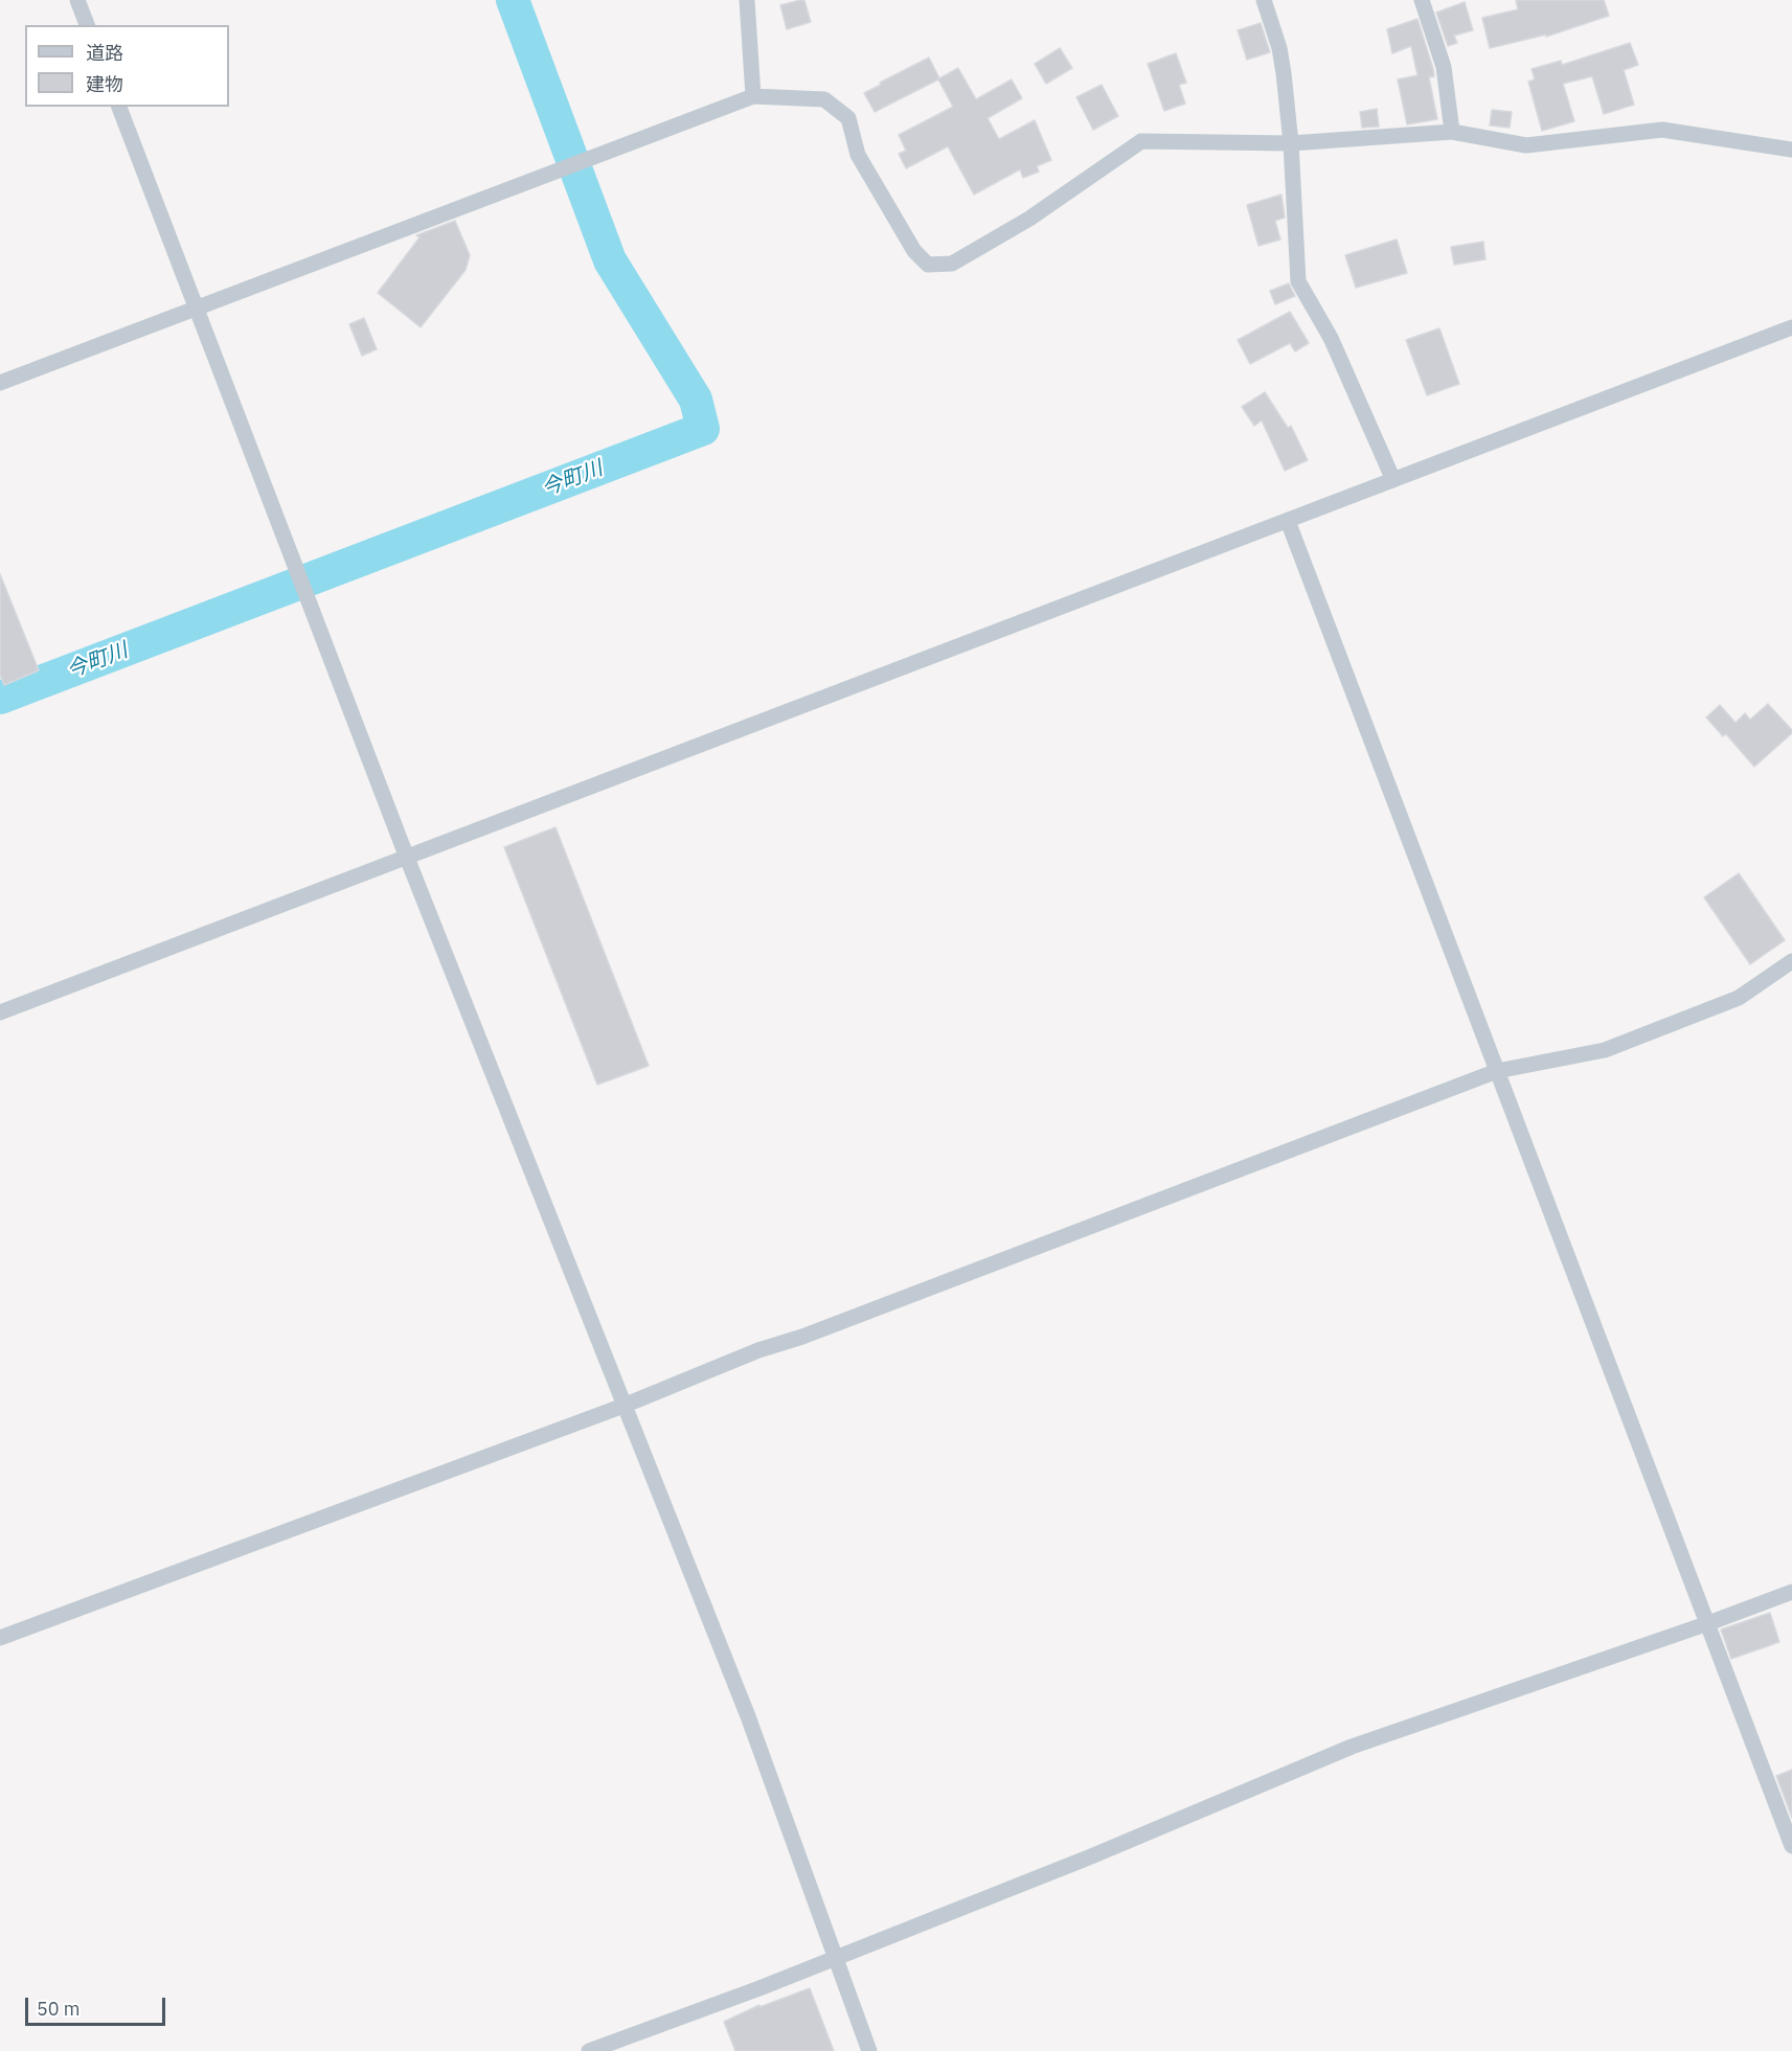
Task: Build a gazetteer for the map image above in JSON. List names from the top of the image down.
{
  "water": ["今町川"],
  "legend": ["道路", "建物"],
  "scale_bar": "50 m"
}
